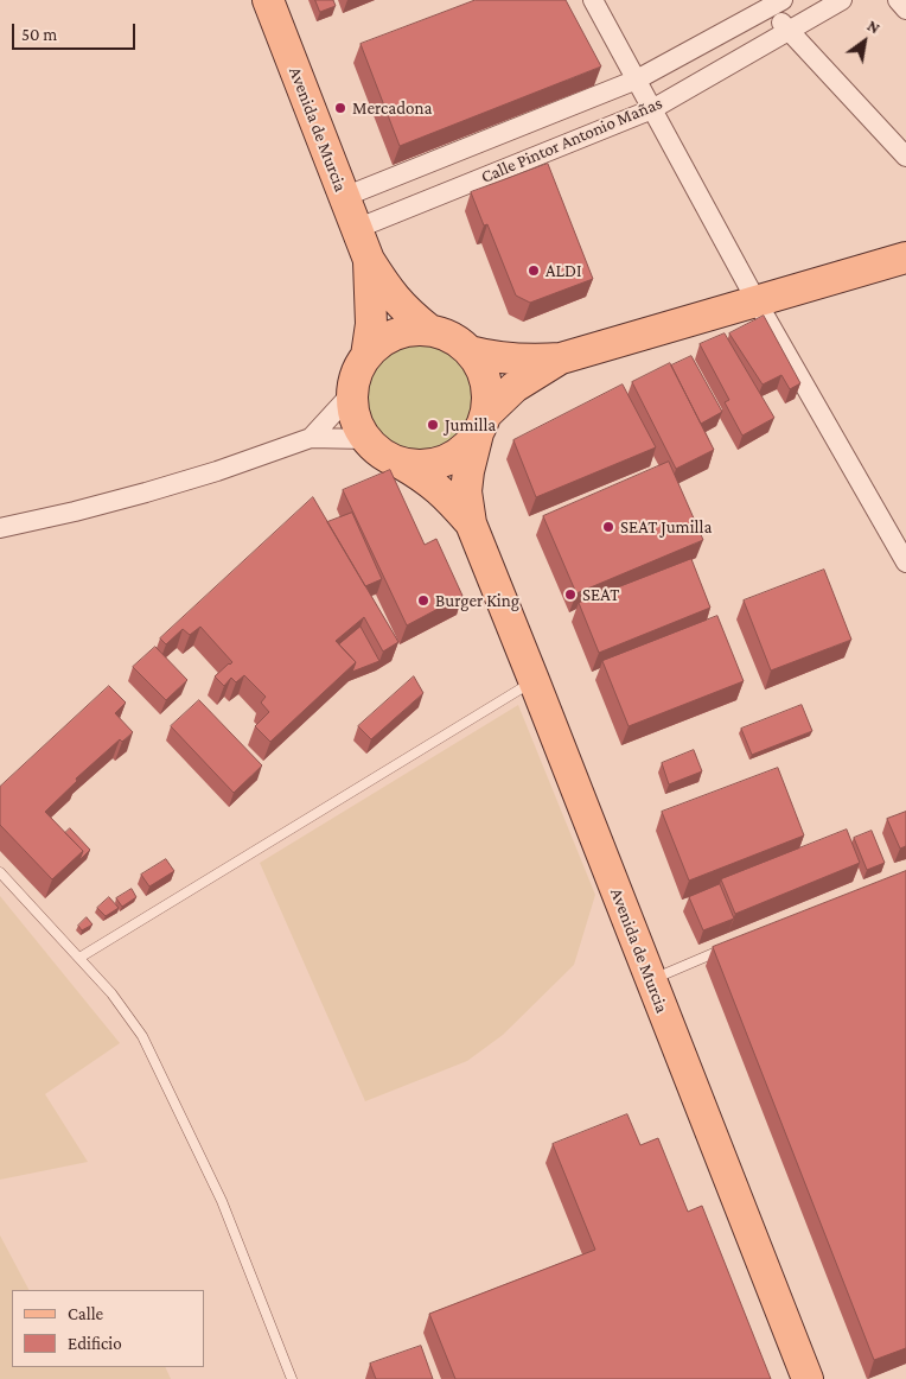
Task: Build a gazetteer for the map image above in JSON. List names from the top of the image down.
{
  "streets": {
    "main road": ["Avenida de Murcia"],
    "street": ["Calle Pintor Antonio Mañas"]
  },
  "crossings": [
    ["Avenida de Murcia", "Calle Pintor Antonio Mañas"]
  ],
  "places": [
    "Mercadona",
    "ALDI",
    "Jumilla",
    "SEAT Jumilla",
    "SEAT",
    "Burger King"
  ],
  "legend": ["Calle", "Edificio"],
  "scale_bar": "50 m",
  "north": "top right"
}
